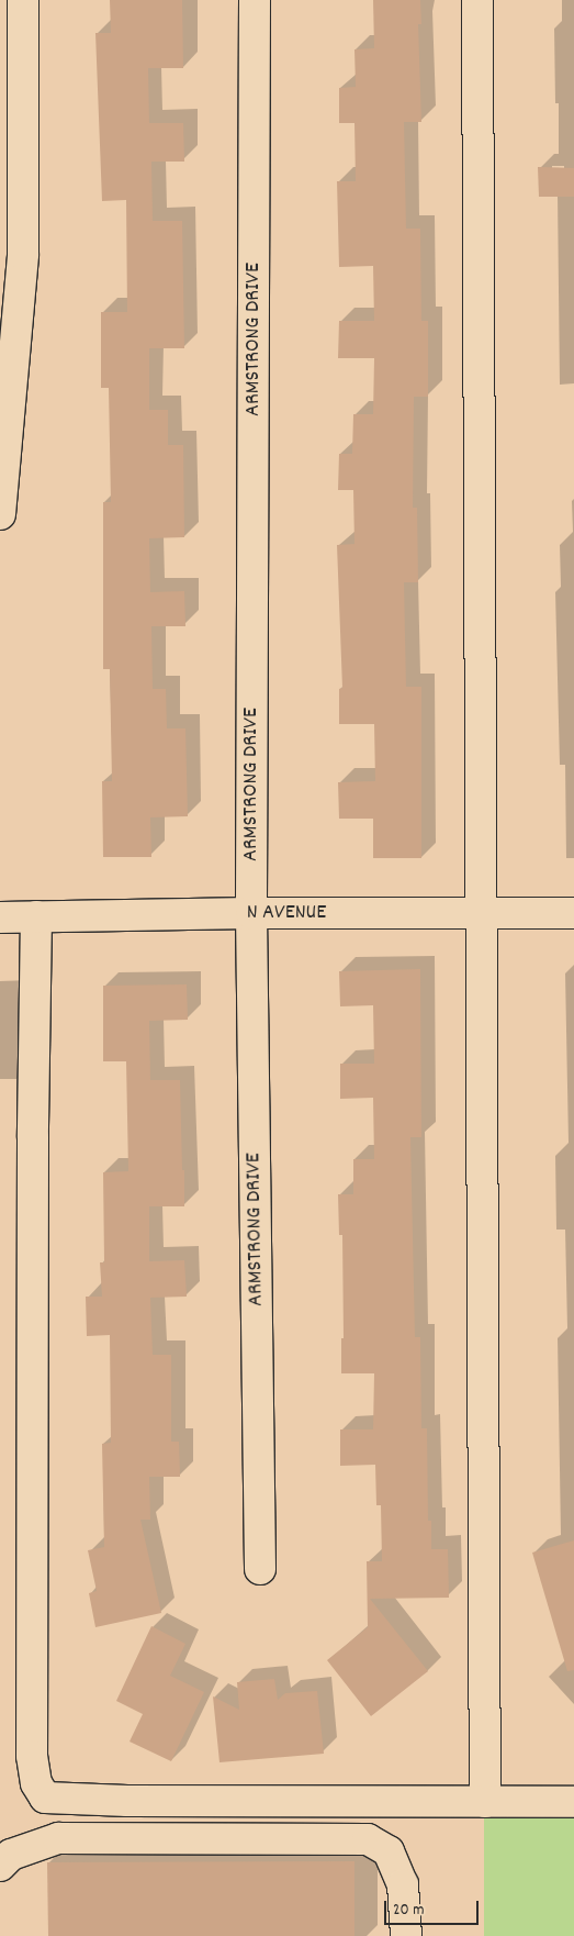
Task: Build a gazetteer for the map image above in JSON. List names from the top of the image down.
{
  "streets": {
    "street": ["ARMSTRONG DRIVE", "N AVENUE"]
  },
  "crossings": [
    ["ARMSTRONG DRIVE", "N AVENUE"]
  ],
  "scale_bar": "20 m"
}
